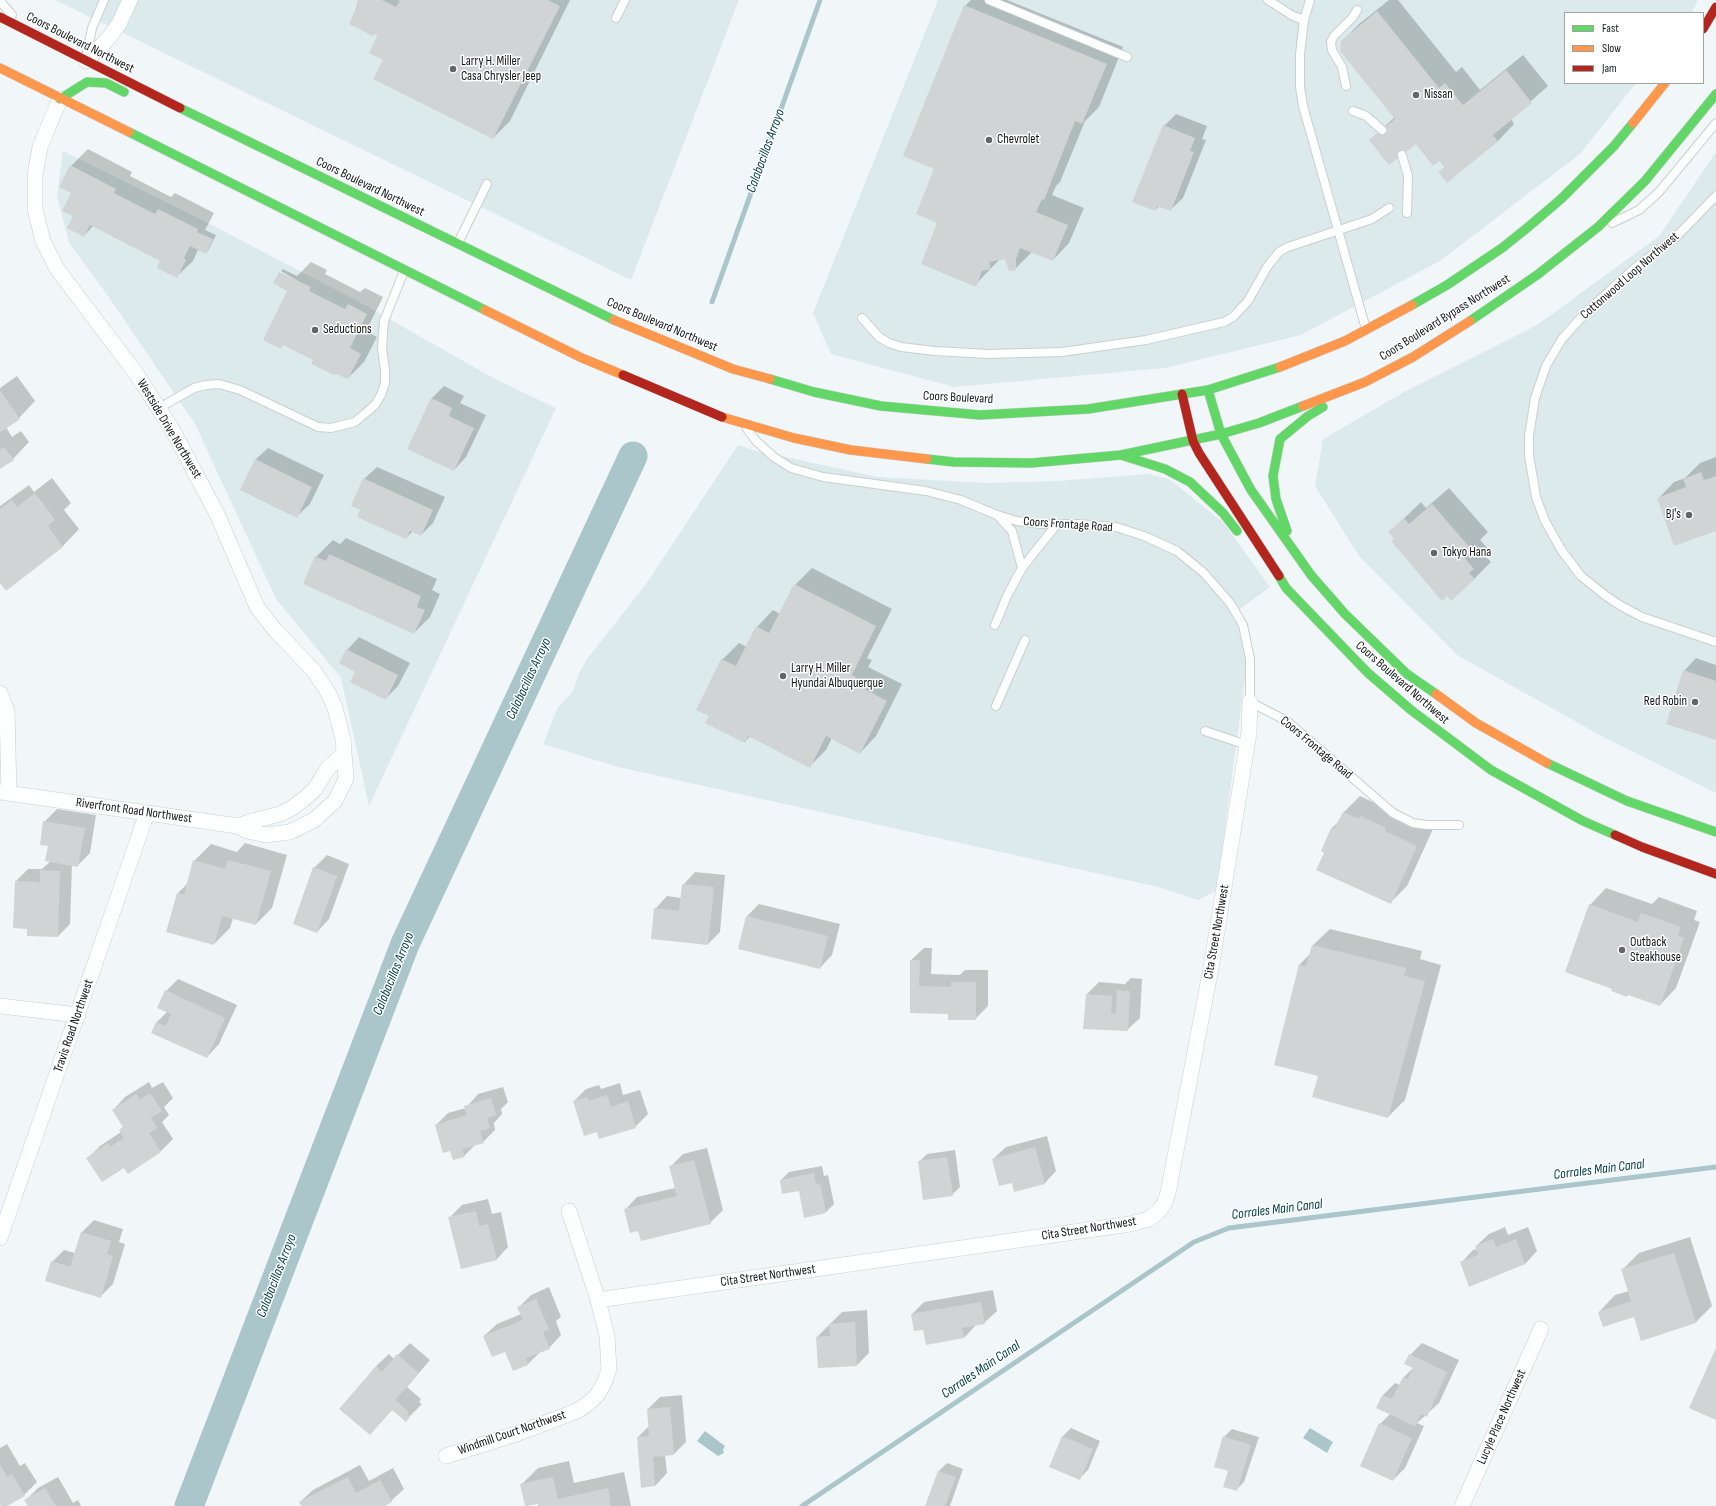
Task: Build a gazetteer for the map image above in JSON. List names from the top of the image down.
{
  "streets": {
    "main road": ["Coors Boulevard Northwest", "Coors Boulevard Bypass Northwest", "Coors Boulevard"],
    "street": [
      "Westside Drive Northwest",
      "Riverfront Road Northwest",
      "Cita Street Northwest",
      "Travis Road Northwest",
      "Lucyle Place Northwest",
      "Windmill Court Northwest"
    ],
    "lane": ["Cottonwood Loop Northwest", "Coors Frontage Road"]
  },
  "crossings": [
    ["Coors Boulevard Northwest", "Coors Boulevard Bypass Northwest"],
    ["Coors Boulevard Northwest", "Coors Boulevard"],
    ["Coors Boulevard Bypass Northwest", "Coors Boulevard"],
    ["Westside Drive Northwest", "Riverfront Road Northwest"],
    ["Coors Frontage Road", "Cita Street Northwest"],
    ["Riverfront Road Northwest", "Travis Road Northwest"],
    ["Cita Street Northwest", "Windmill Court Northwest"]
  ],
  "water": ["Calabacillas Arroyo", "Corrales Main Canal"],
  "places": [
    "Larry H. Miller Casa Chrysler Jeep",
    "Nissan",
    "Chevrolet",
    "Seductions",
    "BJ's",
    "Tokyo Hana",
    "Larry H. Miller Hyundai Albuquerque",
    "Red Robin",
    "Outback Steakhouse"
  ],
  "legend": ["Fast", "Slow", "Jam"]
}
